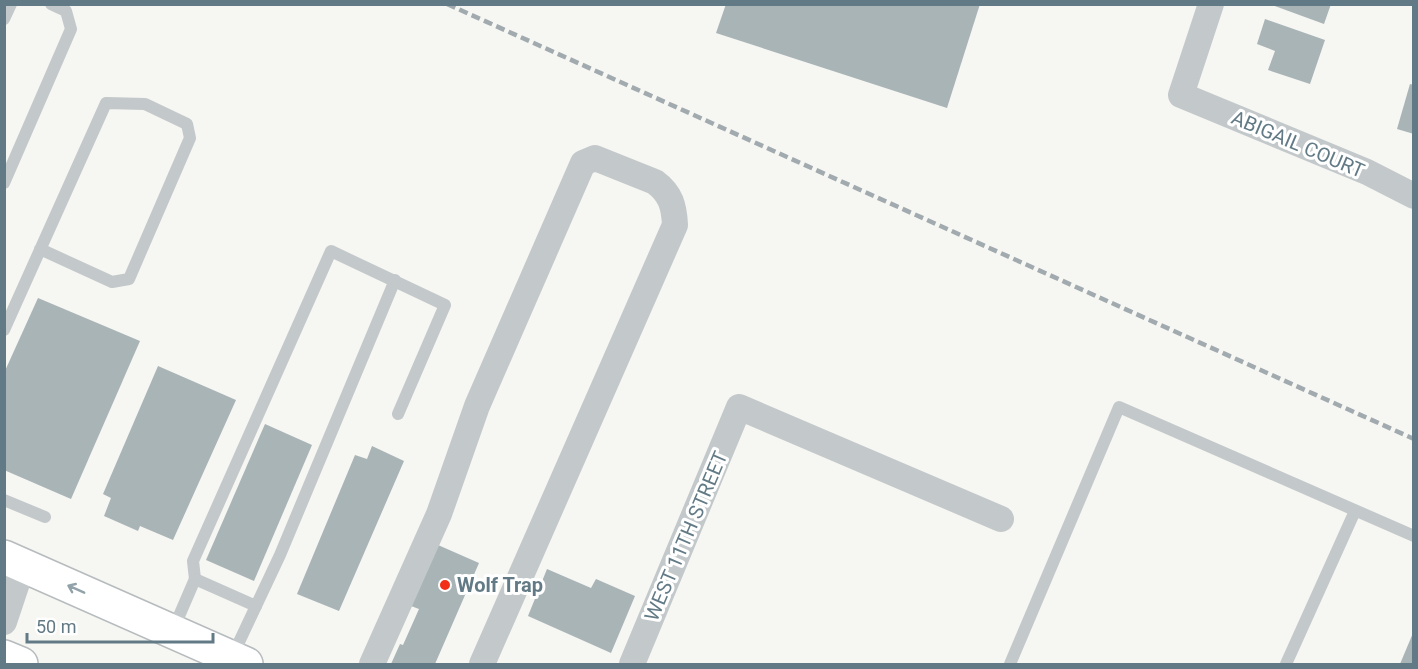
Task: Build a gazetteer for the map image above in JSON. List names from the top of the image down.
{
  "streets": {
    "street": ["ABIGAIL COURT", "WEST 11TH STREET"]
  },
  "places": ["Wolf Trap"],
  "scale_bar": "50 m"
}
